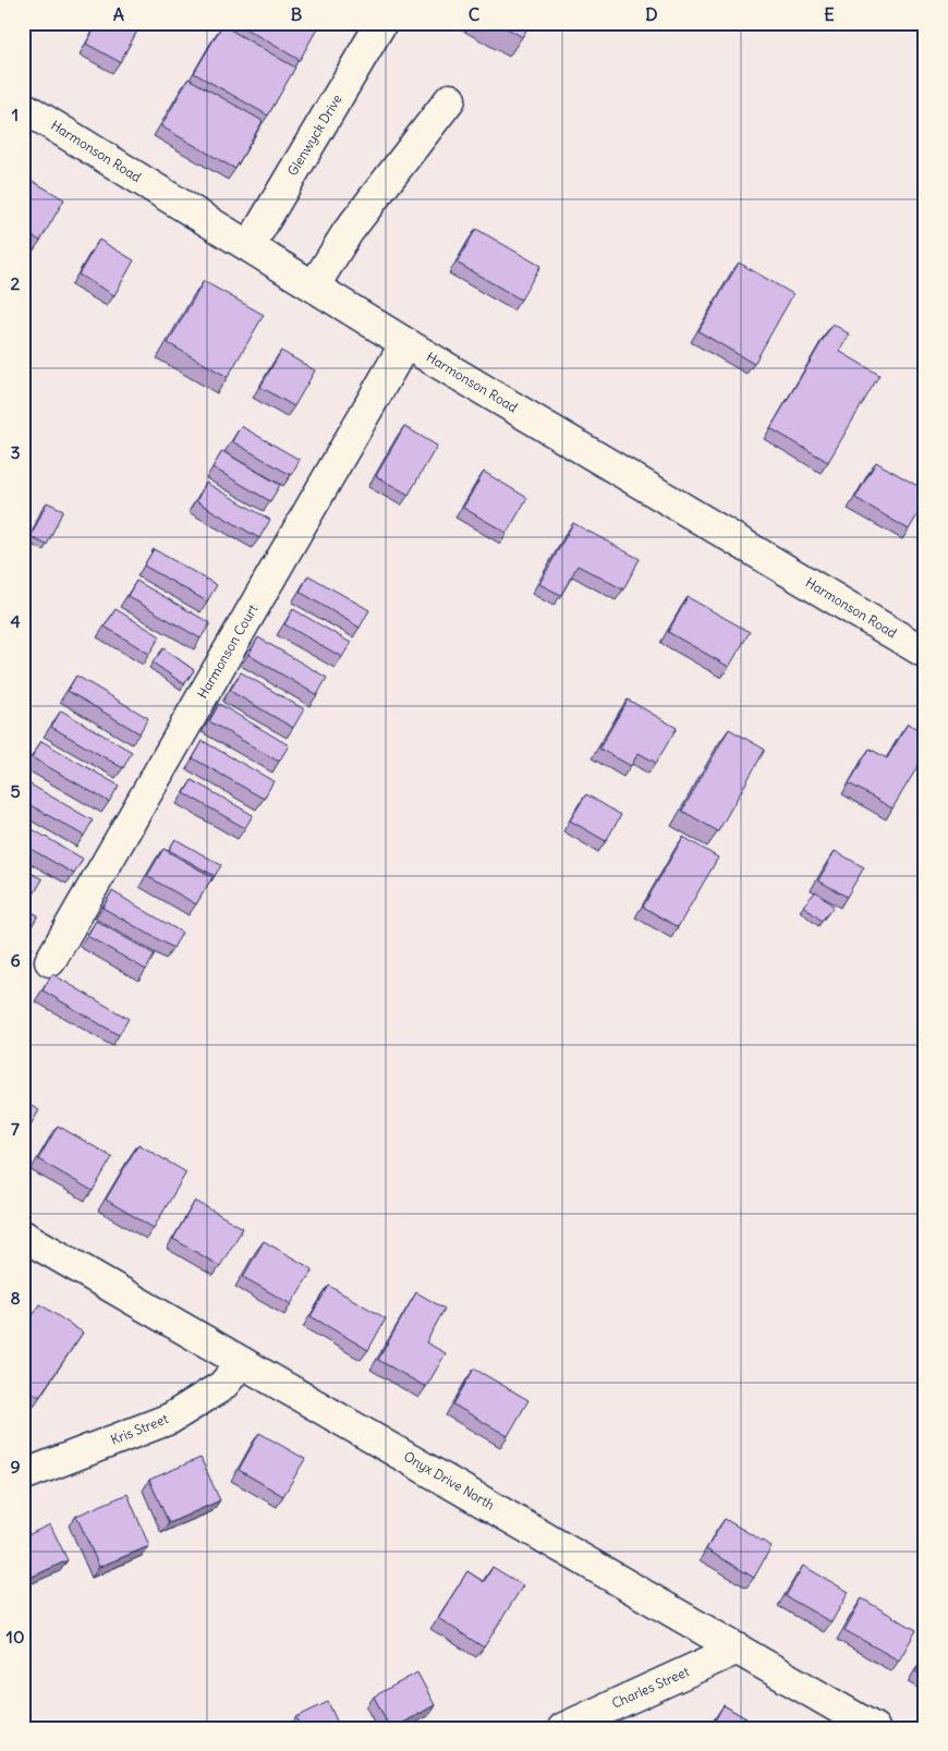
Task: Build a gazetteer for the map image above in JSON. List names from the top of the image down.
{
  "streets": {
    "street": [
      "Glenwyck Drive",
      "Harmonson Road",
      "Harmonson Court",
      "Kris Street",
      "Onyx Drive North",
      "Charles Street"
    ]
  },
  "crossings": [
    ["Glenwyck Drive", "Harmonson Road"],
    ["Harmonson Road", "Harmonson Court"],
    ["Kris Street", "Onyx Drive North"],
    ["Onyx Drive North", "Charles Street"]
  ],
  "grid": {
    "columns": [
      "A",
      "B",
      "C",
      "D",
      "E"
    ],
    "rows": [
      "1",
      "2",
      "3",
      "4",
      "5",
      "6",
      "7",
      "8",
      "9",
      "10"
    ]
  }
}
